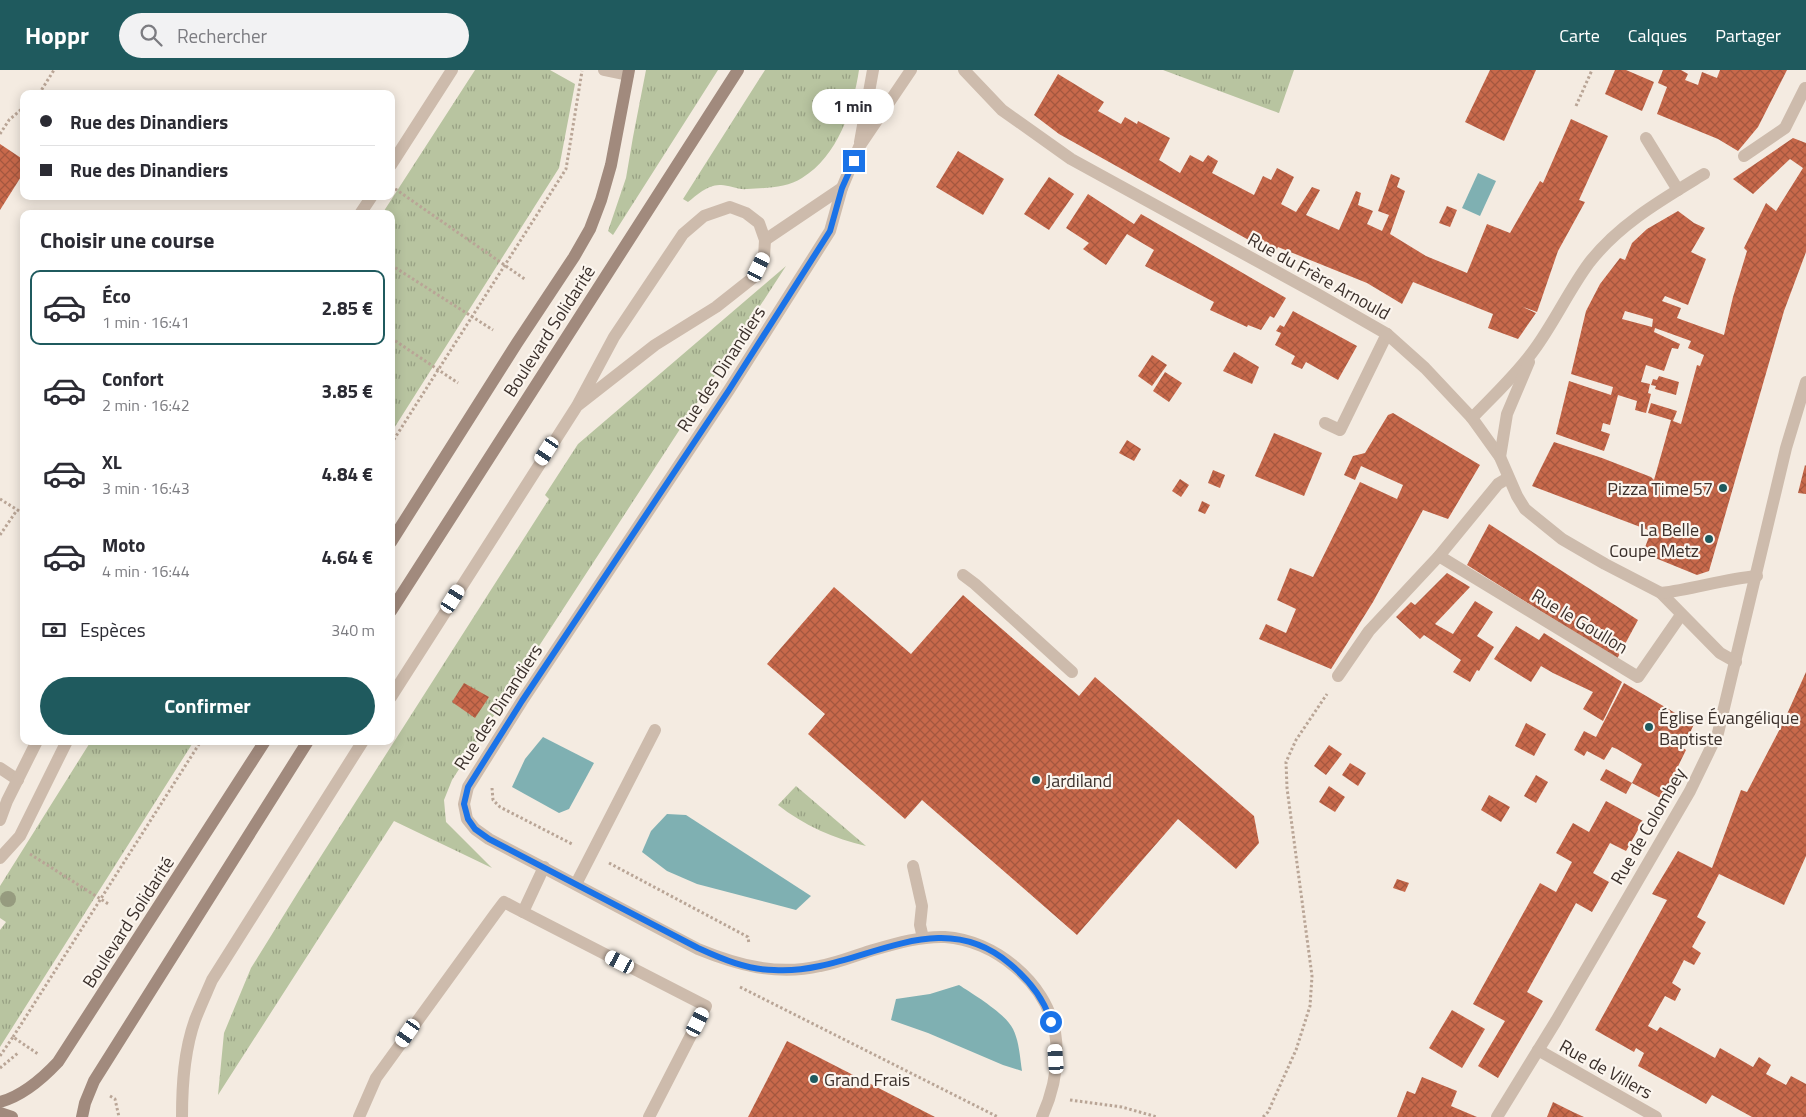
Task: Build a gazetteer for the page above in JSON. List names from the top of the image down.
{
  "streets": {
    "main road": ["Boulevard Solidarité"],
    "street": [
      "Rue du Frère Arnould",
      "Rue des Dinandiers",
      "Rue le Goullon",
      "Rue de Colombey",
      "Rue de Villers"
    ]
  },
  "crossings": [
    ["Rue du Frère Arnould", "Rue le Goullon"],
    ["Rue du Frère Arnould", "Rue de Colombey"],
    ["Rue de Colombey", "Rue de Villers"]
  ],
  "places": [
    "Pizza Time 57",
    "La Belle Coupe Metz",
    "Église Évangélique Baptiste",
    "Jardiland",
    "Grand Frais"
  ],
  "page": {
    "header": "Hoppr",
    "search": "Rechercher",
    "nav": ["Carte", "Calques", "Partager"],
    "bubble": "1 min",
    "banner": ["Rue des Dinandiers", "Rue des Dinandiers"],
    "heading": "Choisir une course",
    "list": [
      {
        "name": "Éco",
        "note": "1 min · 16:41",
        "value": "2.85 €"
      },
      {
        "name": "Confort",
        "note": "2 min · 16:42",
        "value": "3.85 €"
      },
      {
        "name": "XL",
        "note": "3 min · 16:43",
        "value": "4.84 €"
      },
      {
        "name": "Moto",
        "note": "4 min · 16:44",
        "value": "4.64 €"
      }
    ],
    "pay": ["Espèces", "340 m"],
    "buttons": "Confirmer"
  }
}
